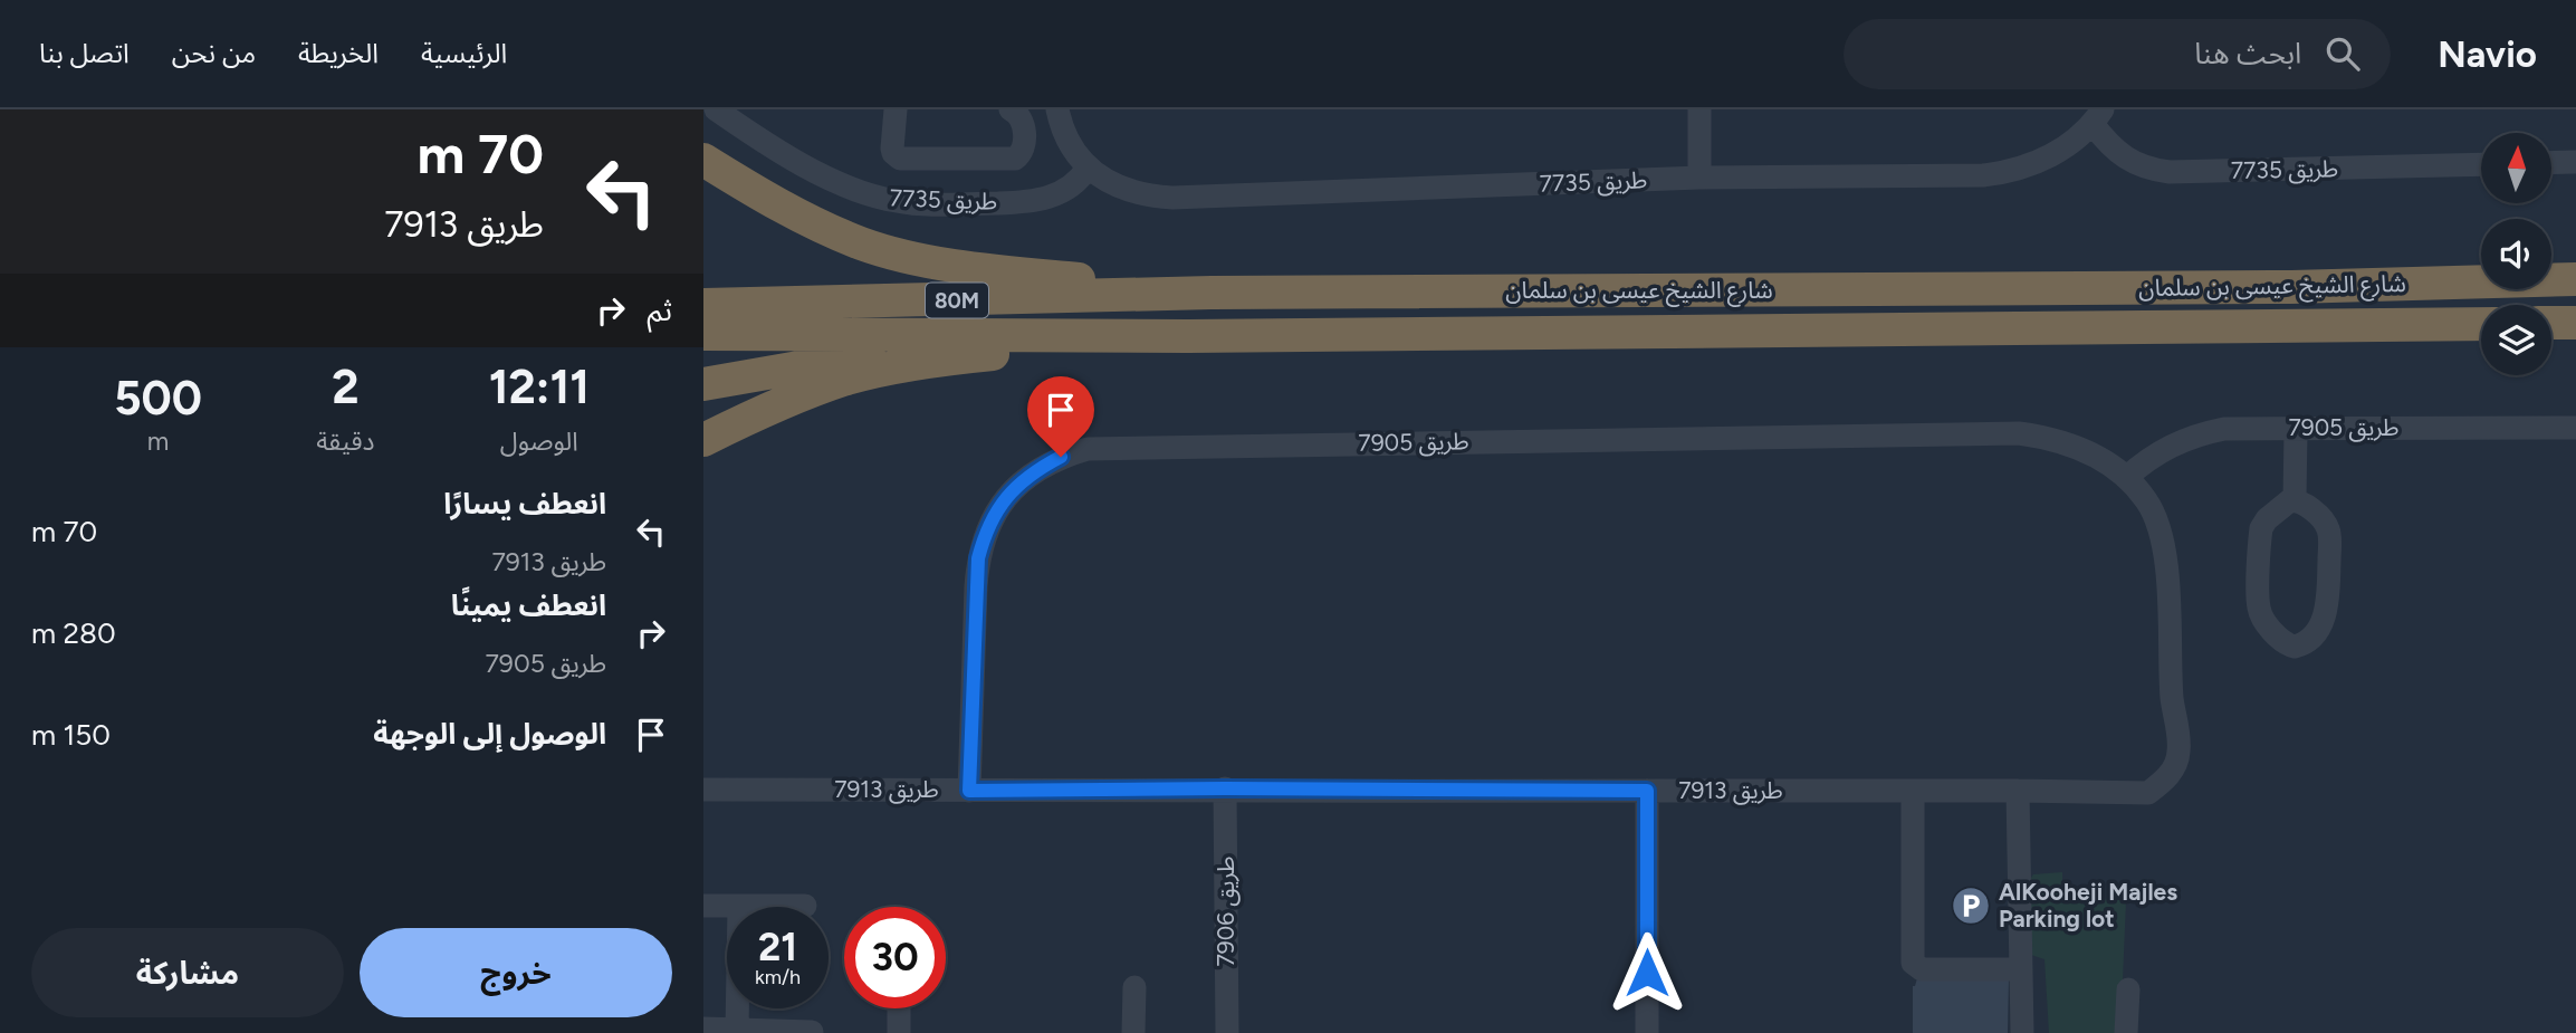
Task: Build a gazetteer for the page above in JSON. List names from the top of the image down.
{
  "streets": {
    "highway": ["شارع الشيخ عيسى بن سلمان", "80M"],
    "street": [
      "طريق 7735",
      "طريق 7905",
      "طريق 7913",
      "طريق 7906"
    ]
  },
  "crossings": [
    ["طريق 7905", "طريق 7913"],
    ["طريق 7913", "طريق 7906"]
  ],
  "places": {
    "parking": ["AlKooheji Majles Parking lot"]
  },
  "north": "top",
  "page": {
    "header": "Navio",
    "search": "ابحث هنا",
    "nav": [
      "الرئيسية",
      "الخريطة",
      "من نحن",
      "اتصل بنا"
    ],
    "turn": ["70 m", "طريق 7913"],
    "then": "ثم",
    "eta": [
      "12:11",
      "الوصول",
      "2",
      "دقيقة",
      "500",
      "m"
    ],
    "list": [
      {
        "name": "انعطف يسارًا",
        "note": "طريق 7913",
        "value": "70 m"
      },
      {
        "name": "انعطف يمينًا",
        "note": "طريق 7905",
        "value": "280 m"
      },
      {
        "name": "الوصول إلى الوجهة",
        "value": "150 m"
      }
    ],
    "speed": "21 km/h",
    "limit": "30",
    "buttons": ["خروج", "مشاركة"]
  }
}
